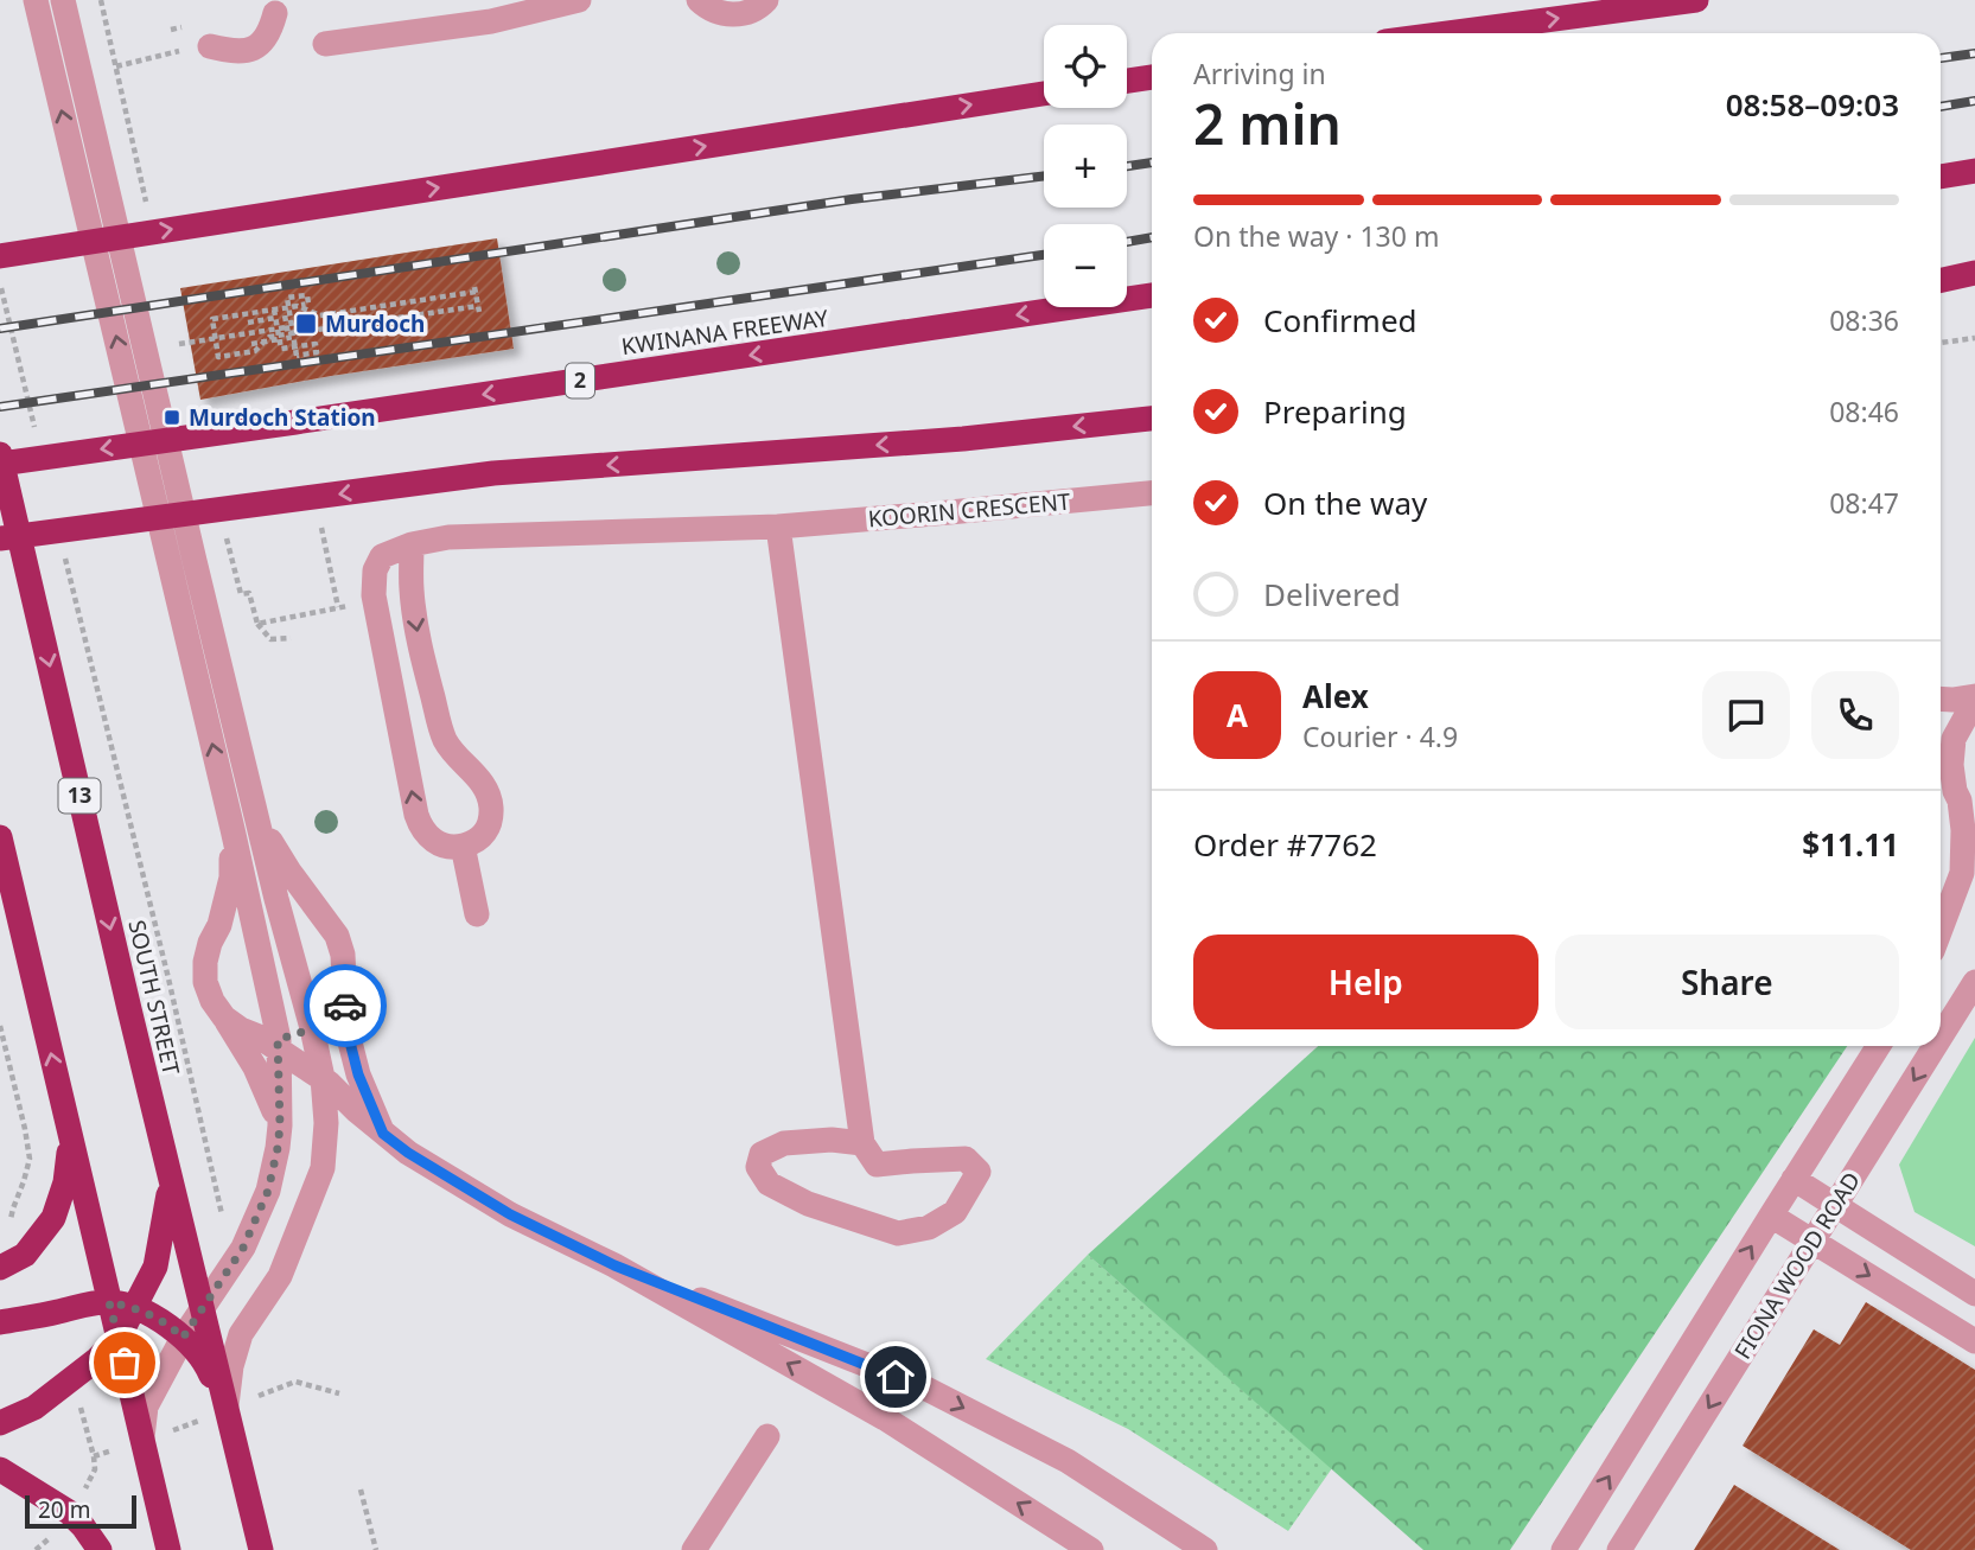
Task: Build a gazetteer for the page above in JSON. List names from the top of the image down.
{
  "streets": {
    "highway": [
      "KWINANA FREEWAY",
      "2",
      "13",
      "SOUTH STREET"
    ],
    "street": ["KOORIN CRESCENT", "FIONA WOOD ROAD"]
  },
  "places": {
    "transit": ["Murdoch", "Murdoch Station"]
  },
  "scale_bar": "20 m",
  "page": {
    "map_buttons": ["+", "−"],
    "heading": ["2 min", "Arriving in", "08:58–09:03"],
    "panel": [
      "Alex",
      "Courier · 4.9",
      "Order #7762",
      "$11.11"
    ],
    "bar": "On the way · 130 m",
    "list": [
      ["Confirmed", "08:36"],
      ["Preparing", "08:46"],
      ["On the way", "08:47"],
      "Delivered"
    ],
    "round": "A",
    "buttons": ["Help", "Share"],
    "scale": "20 m"
  }
}
